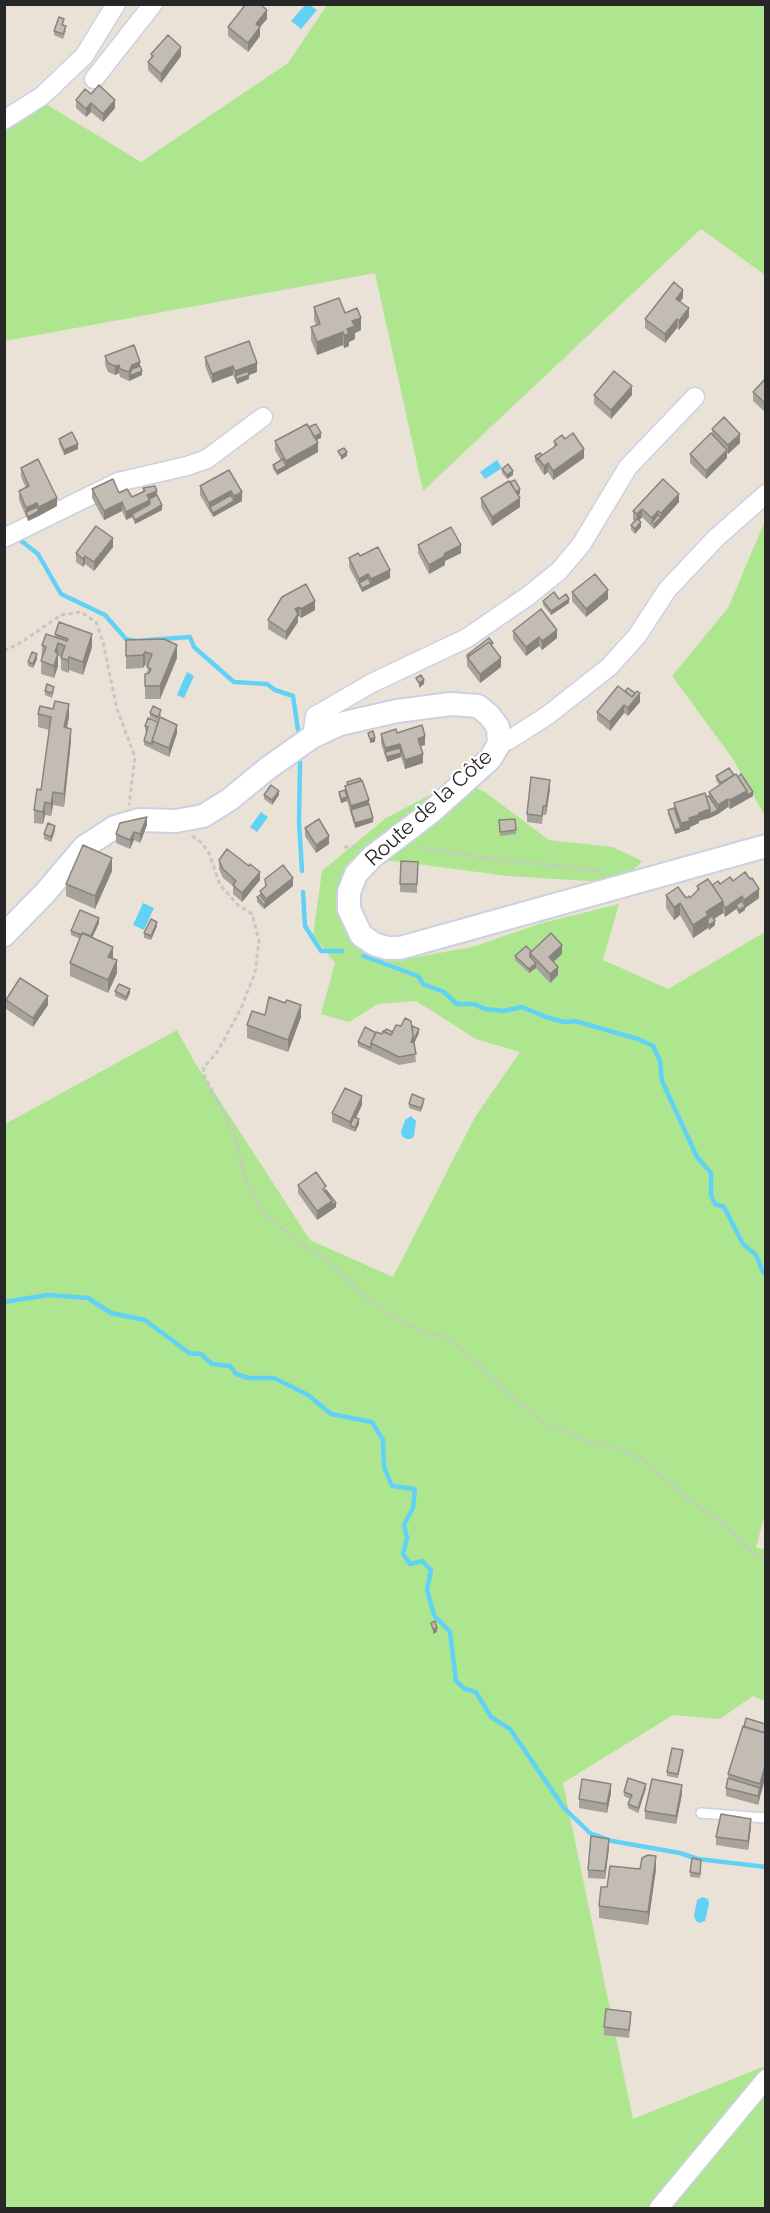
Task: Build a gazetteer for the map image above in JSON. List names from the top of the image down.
{
  "streets": {
    "street": ["Route de la Côte"]
  }
}
